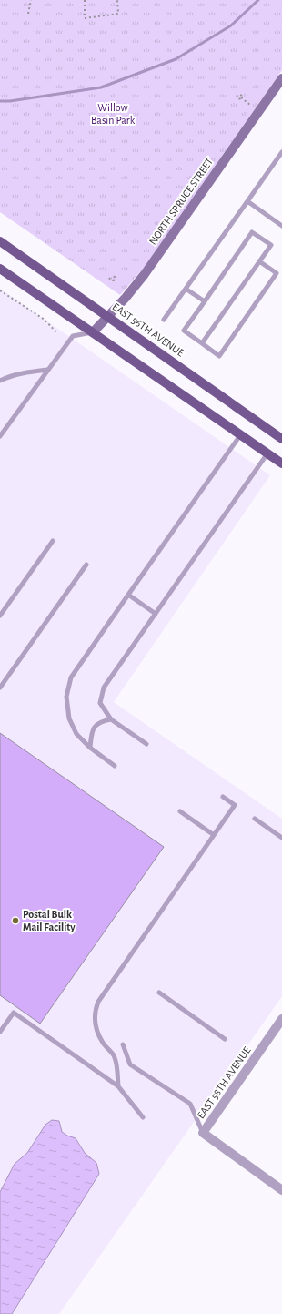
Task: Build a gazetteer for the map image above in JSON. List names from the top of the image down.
{
  "streets": {
    "main road": ["EAST 56TH AVENUE"],
    "street": ["NORTH SPRUCE STREET", "EAST 58TH AVENUE"]
  },
  "crossings": [
    ["NORTH SPRUCE STREET", "EAST 56TH AVENUE"]
  ],
  "parks": ["Willow Basin Park"],
  "places": ["Postal Bulk Mail Facility"]
}
